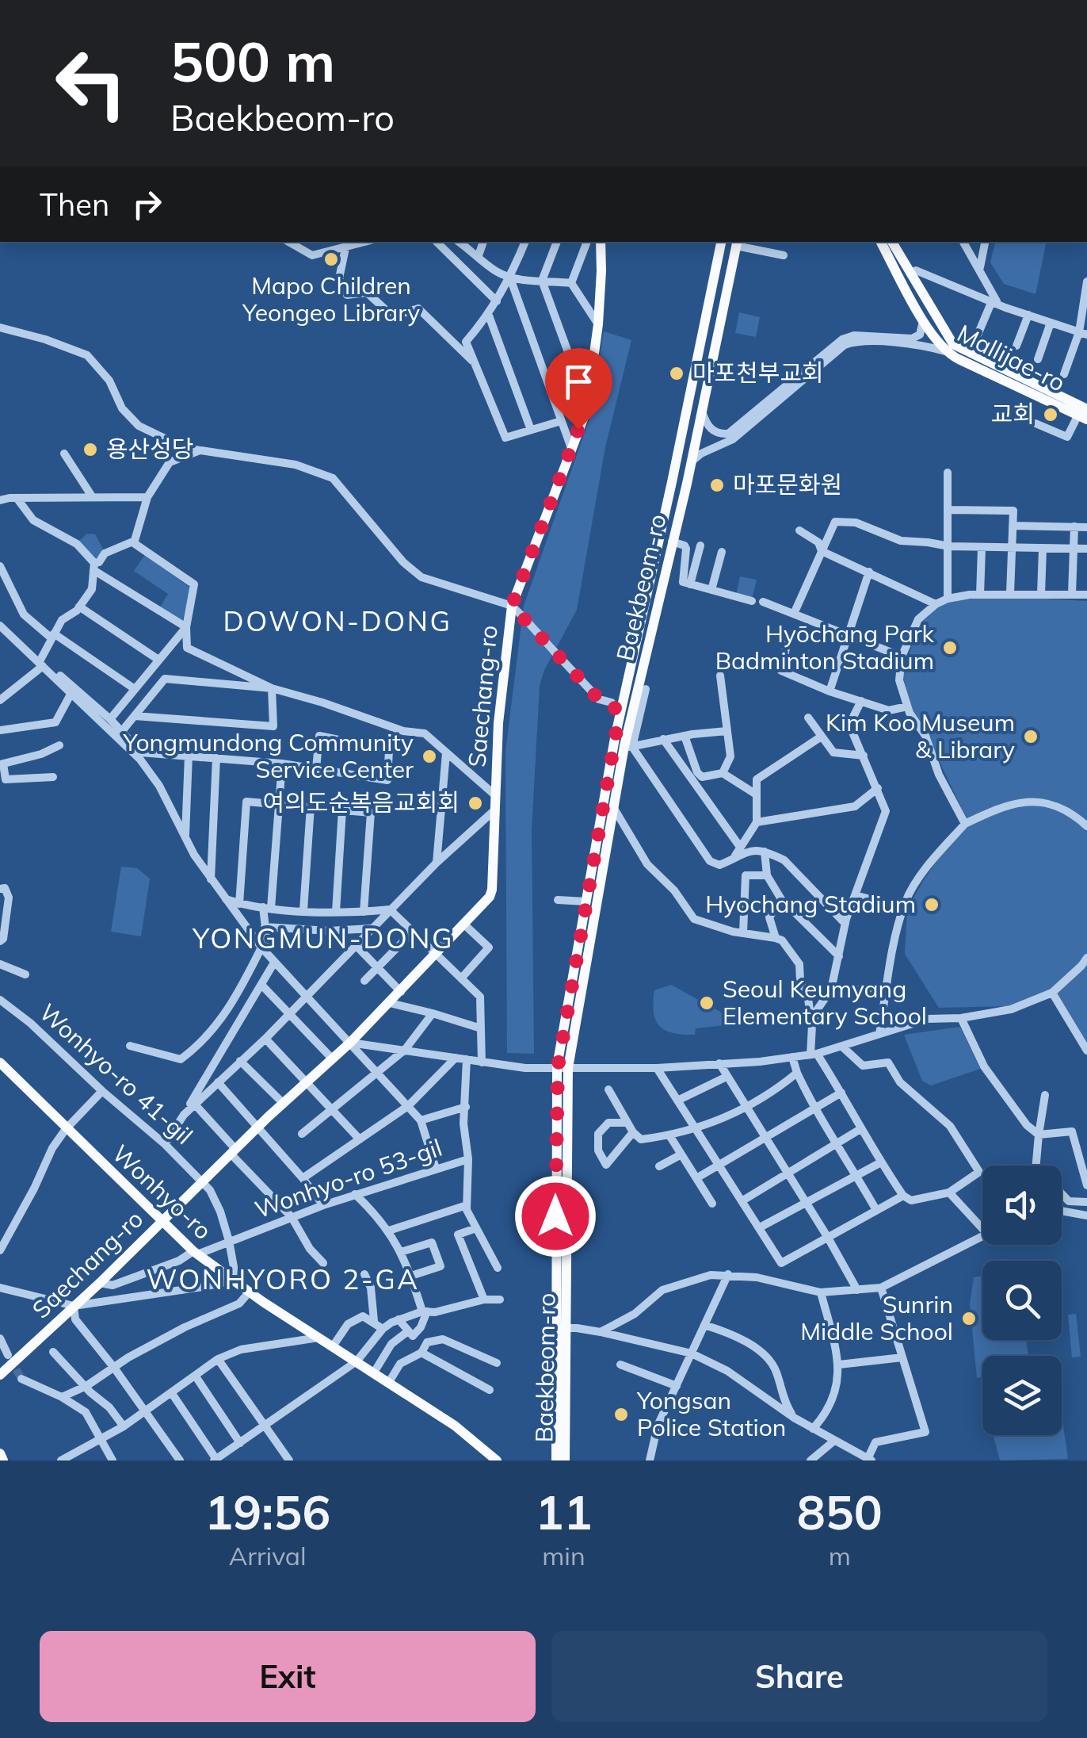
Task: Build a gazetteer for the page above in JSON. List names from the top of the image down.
{
  "streets": {
    "main road": [
      "Mallijae-ro",
      "Baekbeom-ro",
      "Saechang-ro",
      "Wonhyo-ro"
    ],
    "street": ["Wonhyo-ro 41-gil", "Wonhyo-ro 53-gil"]
  },
  "crossings": [
    ["Saechang-ro", "Wonhyo-ro 41-gil"],
    ["Saechang-ro", "Wonhyo-ro 53-gil"],
    ["Saechang-ro", "Wonhyo-ro"],
    ["Wonhyo-ro 53-gil", "Wonhyo-ro"]
  ],
  "districts": ["DOWON-DONG", "YONGMUN-DONG", "WONHYORO 2-GA"],
  "places": [
    "Mapo Children Yeongeo Library",
    "마포천부교회",
    "교회",
    "용산성당",
    "마포문화원",
    "Hyōchang Park Badminton Stadium",
    "Kim Koo Museum & Library",
    "Yongmundong Community Service Center",
    "여의도순복음교회회",
    "Hyochang Stadium",
    "Seoul Keumyang Elementary School",
    "Sunrin Middle School",
    "Yongsan Police Station"
  ],
  "page": {
    "turn": ["500 m", "Baekbeom-ro"],
    "then": "Then",
    "eta": [
      "19:56",
      "Arrival",
      "11",
      "min",
      "850",
      "m"
    ],
    "buttons": ["Exit", "Share"]
  }
}
